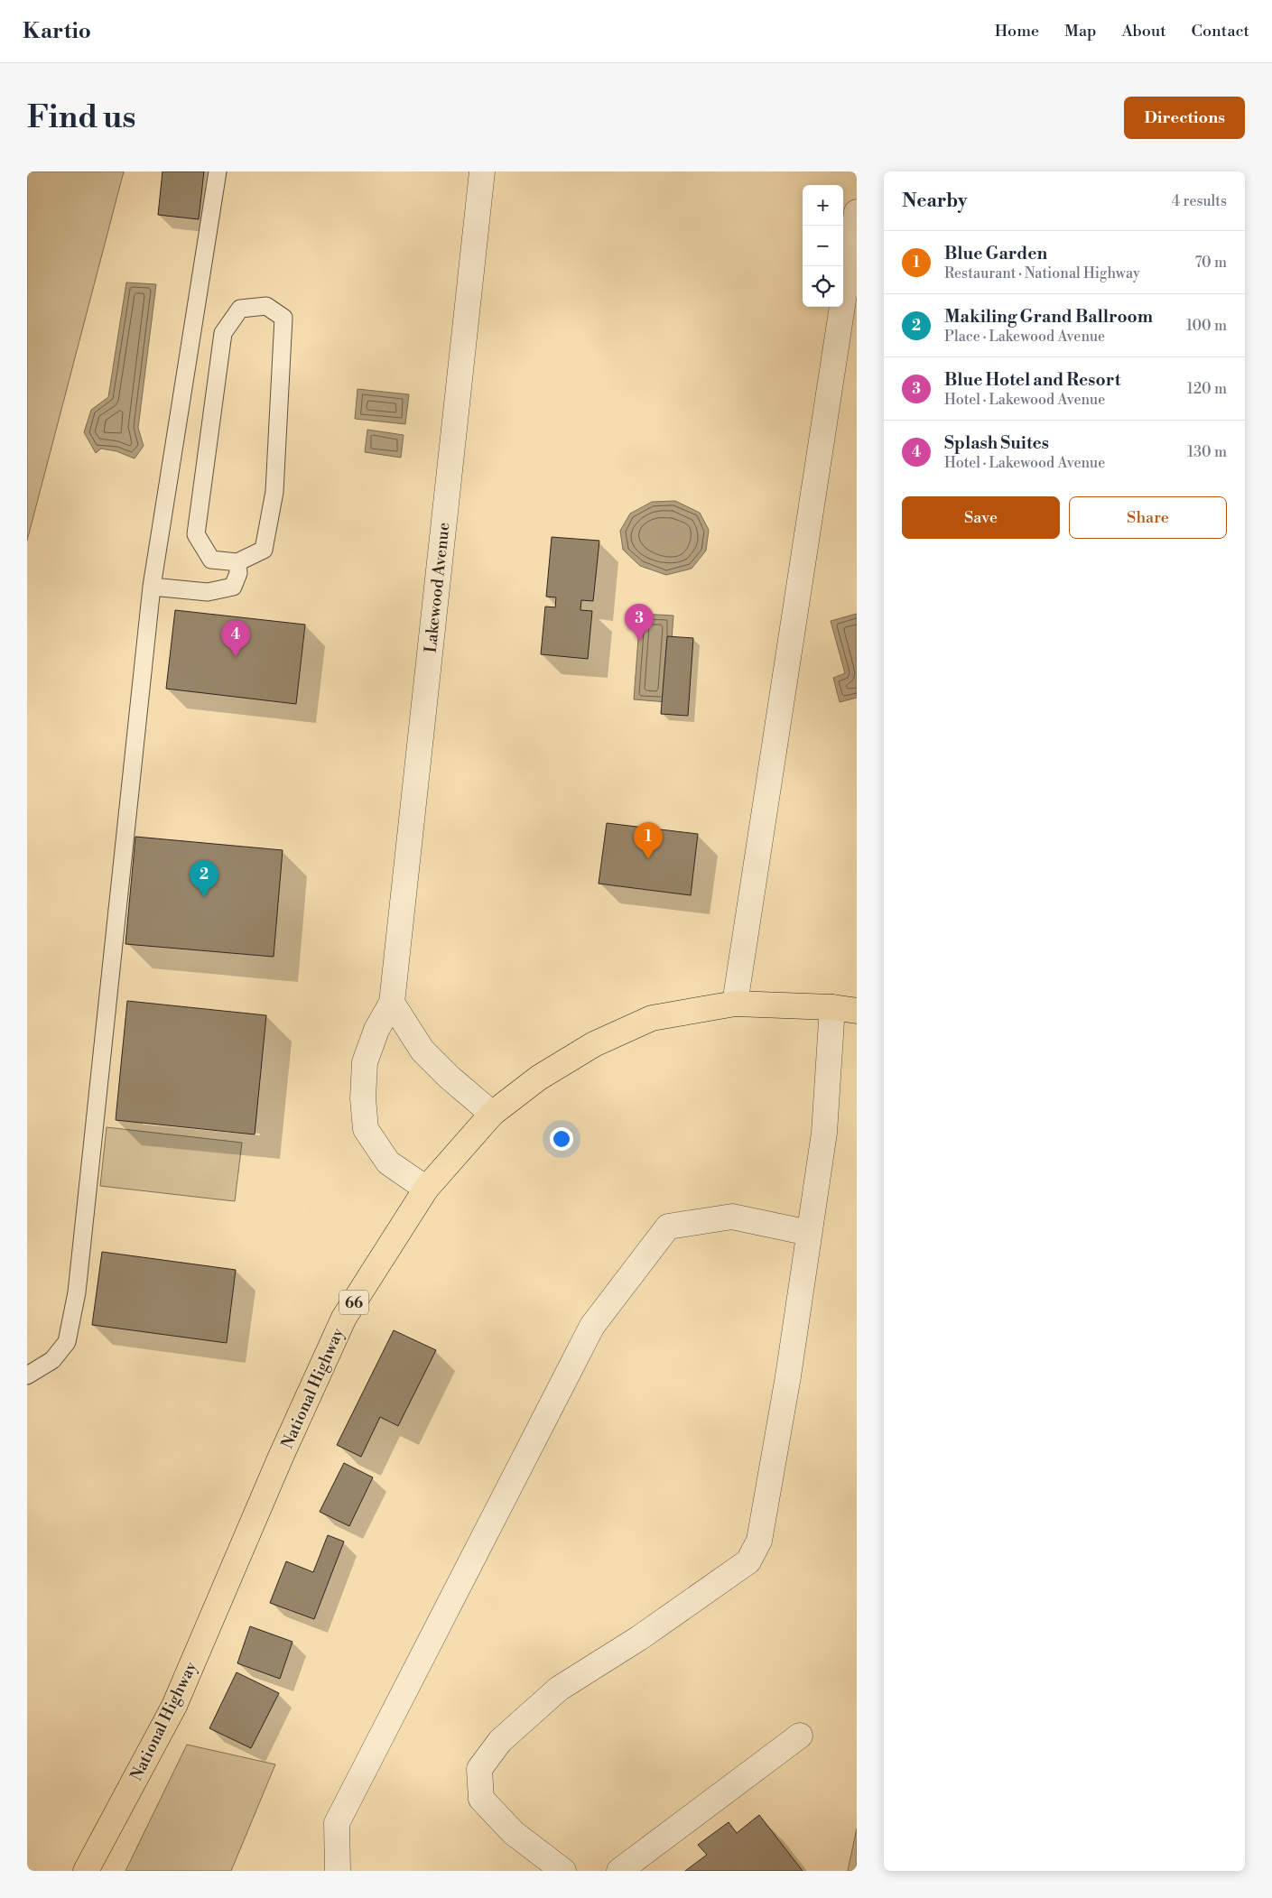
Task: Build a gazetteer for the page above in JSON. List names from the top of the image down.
{
  "streets": {
    "main road": ["66", "National Highway"],
    "street": ["Lakewood Avenue"]
  },
  "crossings": [
    ["Lakewood Avenue", "National Highway"]
  ],
  "page": {
    "header": "Kartio",
    "nav": [
      "Home",
      "Map",
      "About",
      "Contact"
    ],
    "buttons": [
      "Directions",
      ["Save", "Share"]
    ],
    "title": "Find us",
    "heading": ["Nearby", "4 results"],
    "map_buttons": ["+", "−"],
    "list": [
      {
        "mark": "1",
        "name": "Blue Garden",
        "note": "Restaurant · National Highway",
        "value": "70 m"
      },
      {
        "mark": "2",
        "name": "Makiling Grand Ballroom",
        "note": "Place · Lakewood Avenue",
        "value": "100 m"
      },
      {
        "mark": "3",
        "name": "Blue Hotel and Resort",
        "note": "Hotel · Lakewood Avenue",
        "value": "120 m"
      },
      {
        "mark": "4",
        "name": "Splash Suites",
        "note": "Hotel · Lakewood Avenue",
        "value": "130 m"
      }
    ],
    "pins": [
      "3",
      "4",
      "1",
      "2"
    ]
  }
}
